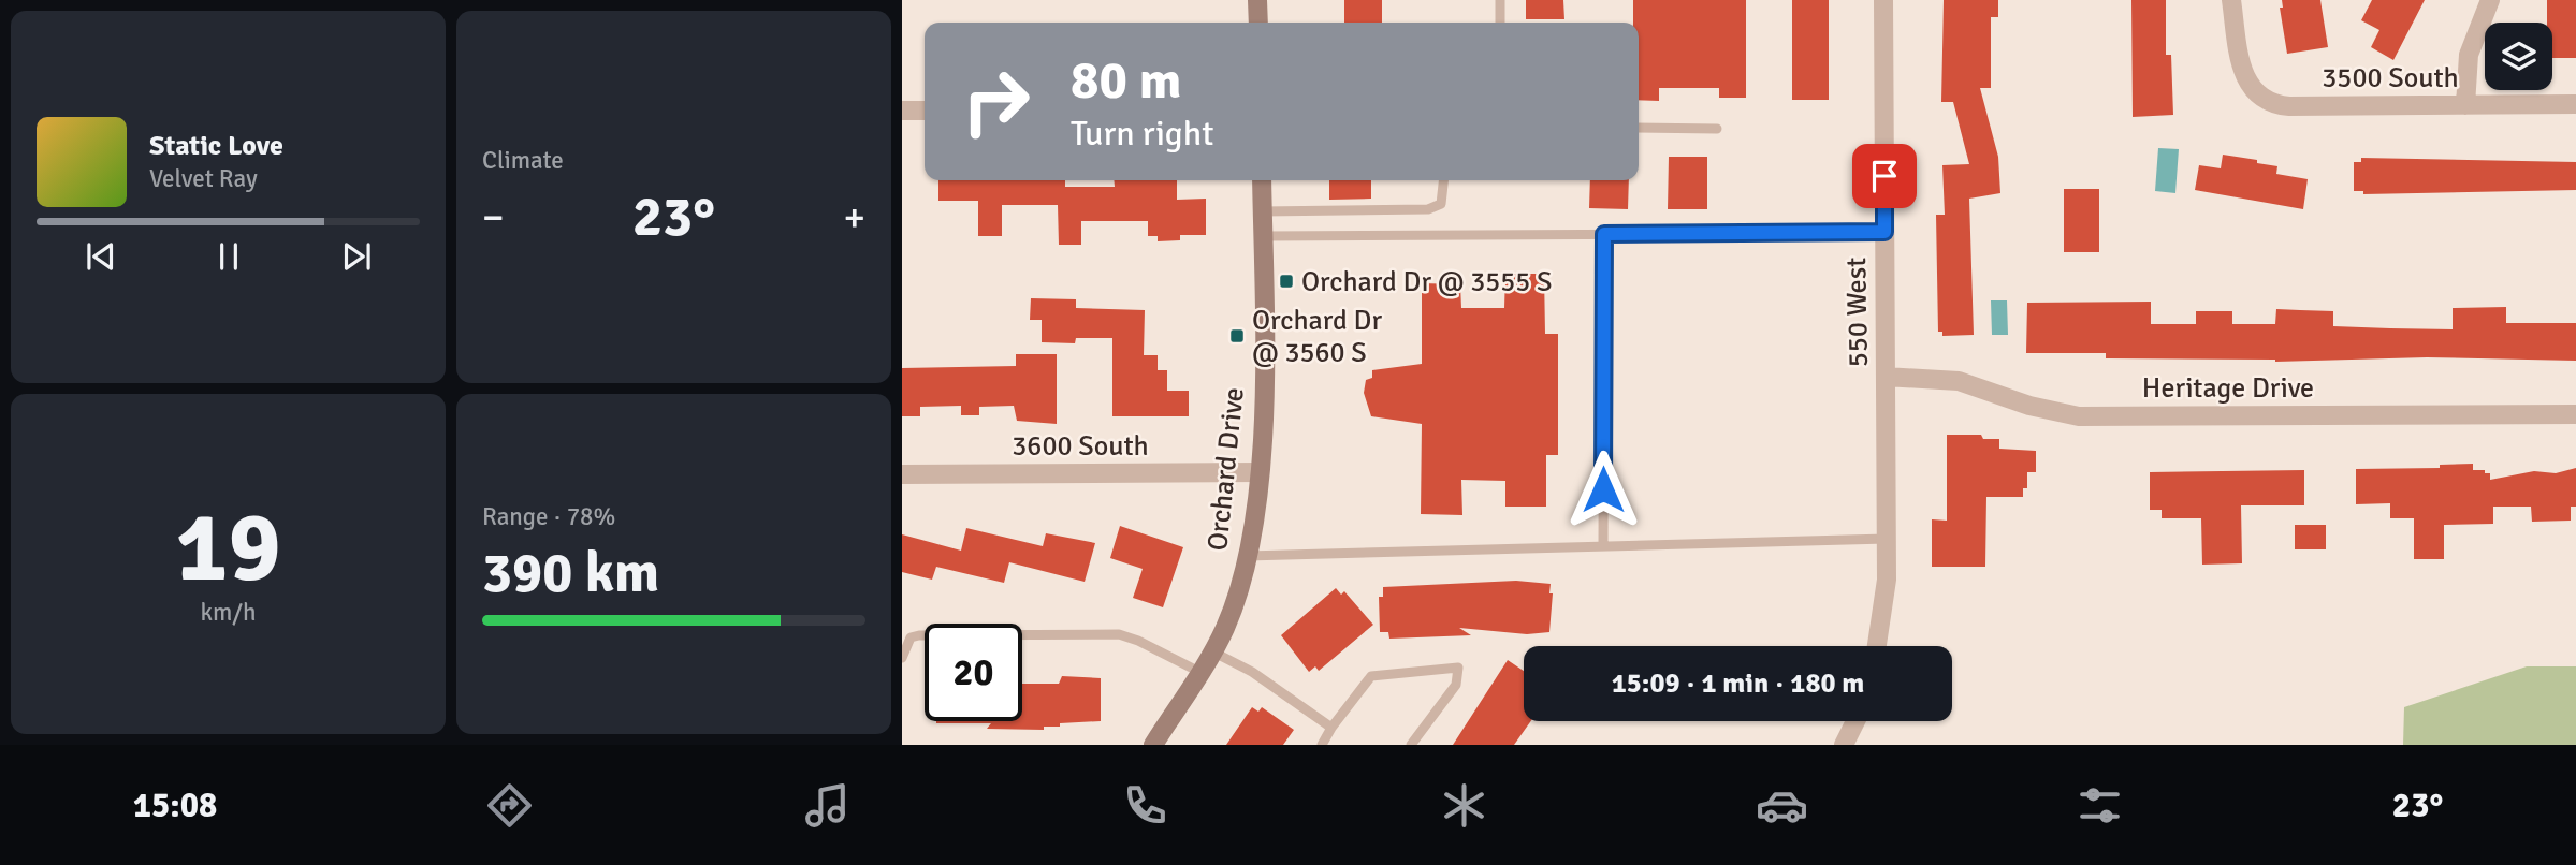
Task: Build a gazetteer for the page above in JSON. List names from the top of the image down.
{
  "streets": {
    "main road": ["Orchard Drive"],
    "street": [
      "3500 South",
      "550 West",
      "Heritage Drive",
      "3600 South"
    ]
  },
  "crossings": [
    ["550 West", "Heritage Drive"],
    ["3600 South", "Orchard Drive"]
  ],
  "places": {
    "transit": ["Orchard Dr @ 3555 S", "Orchard Dr @ 3560 S"]
  },
  "page": {
    "tile": [
      "Climate",
      ["19", "km/h"],
      ["Range · 78%", "390 km"]
    ],
    "turn": ["80 m", "Turn right"],
    "song": ["Static Love", "Velvet Ray"],
    "heat": ["−", "23°", "+"],
    "limit": "20",
    "trip": "15:09 · 1 min · 180 m",
    "tabs": ["15:08", "23°"]
  }
}
